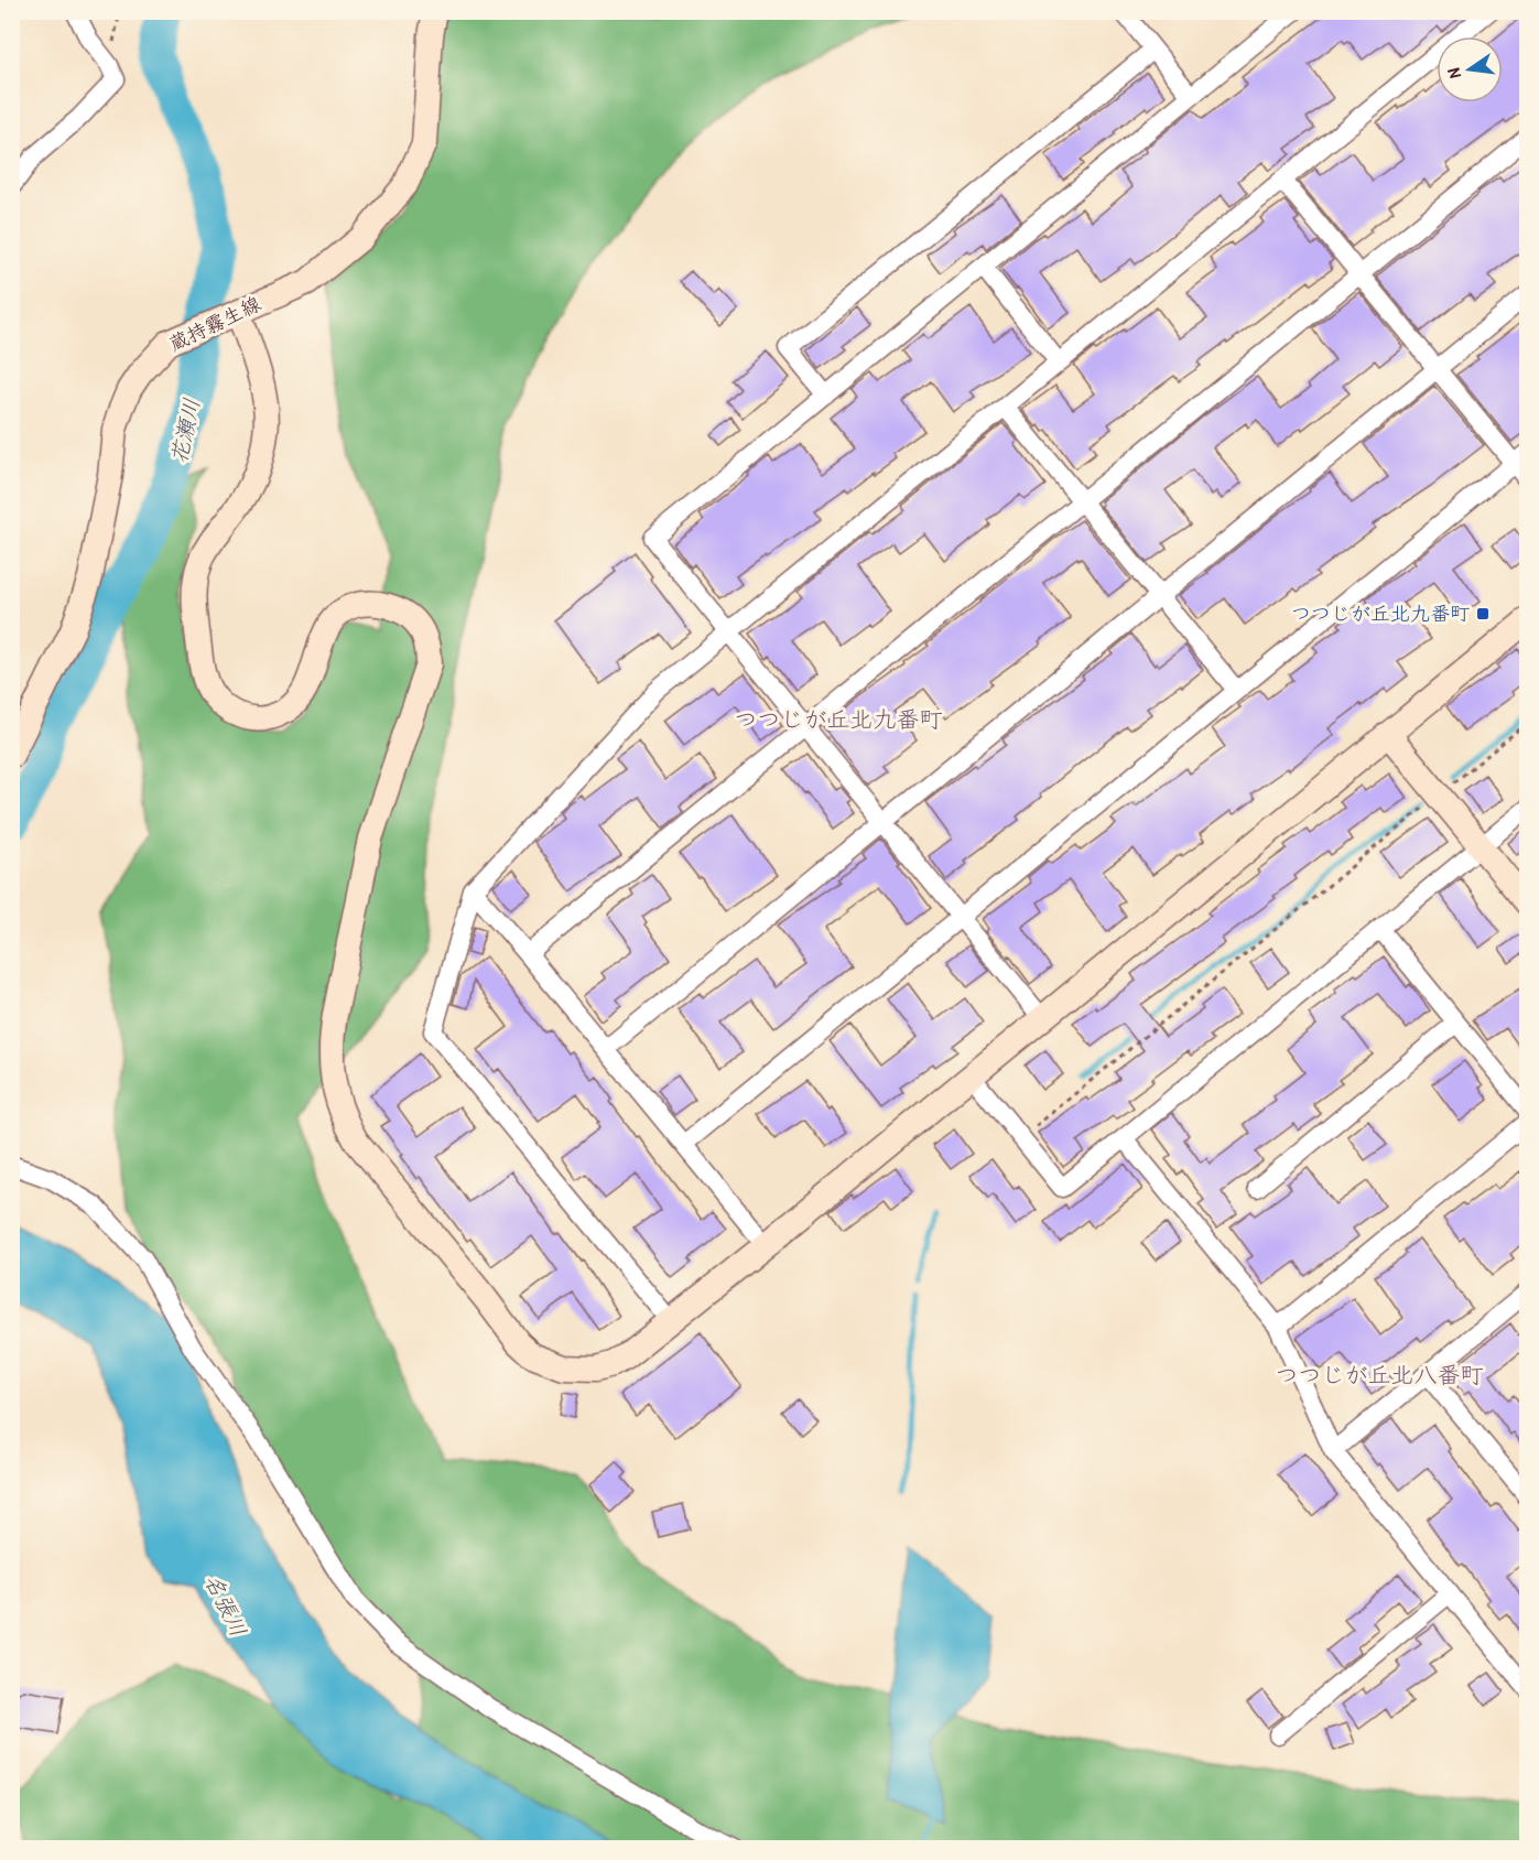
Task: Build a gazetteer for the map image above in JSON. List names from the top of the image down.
{
  "streets": {
    "street": ["蔵持霧生線"]
  },
  "districts": ["つつじが丘北九番町", "つつじが丘北八番町"],
  "water": ["花瀬川", "名張川"],
  "places": {
    "transit": ["つつじが丘北九番町"]
  },
  "north": "left"
}
